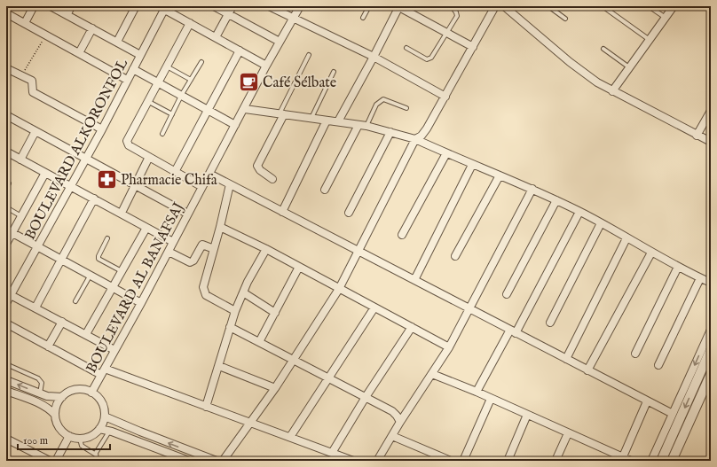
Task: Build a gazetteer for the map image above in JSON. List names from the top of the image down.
{
  "streets": {
    "street": ["BOULEVARD ALKORONFOL", "BOULEVARD AL BANAFSAJ"]
  },
  "places": {
    "cafe": ["Café Sélbate"],
    "pharmacy": ["Pharmacie Chifa"]
  },
  "scale_bar": "100 m"
}
